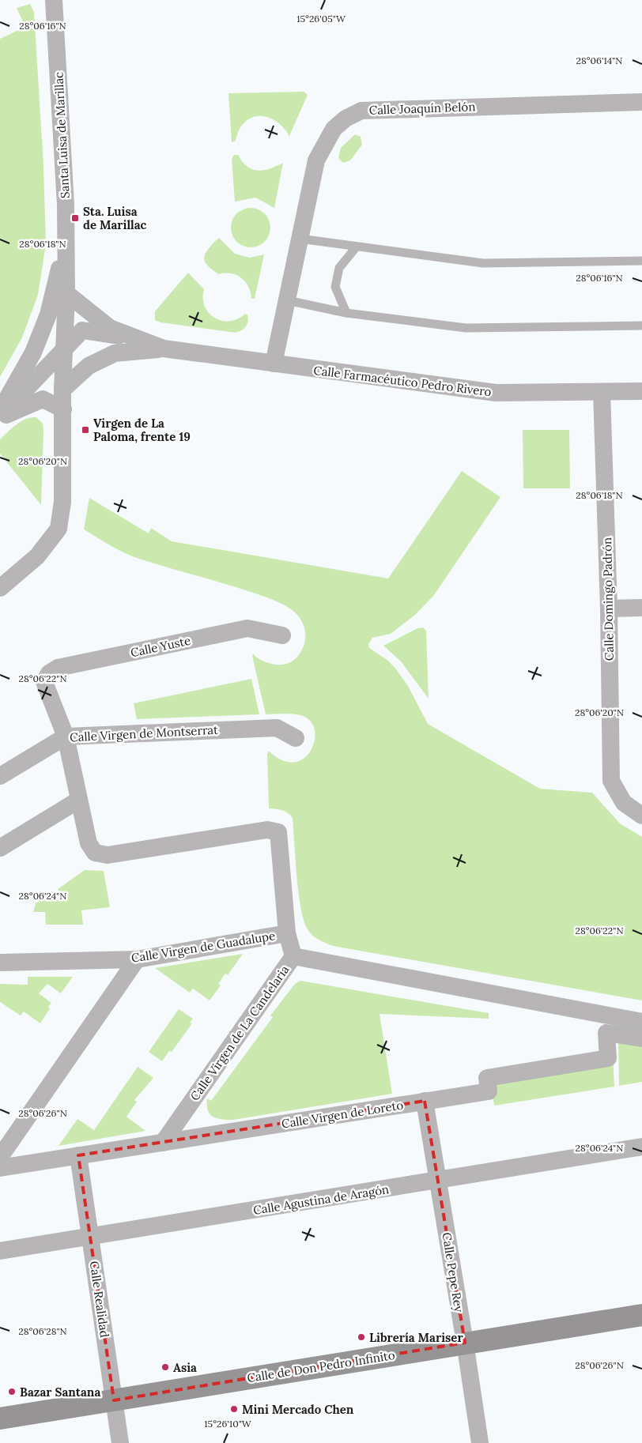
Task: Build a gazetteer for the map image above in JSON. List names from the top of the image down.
{
  "streets": {
    "street": [
      "Calle Joaquín Belón",
      "Santa Luisa de Marillac",
      "Calle Farmacéutico Pedro Rivero",
      "Calle Domingo Padrón",
      "Calle Yuste",
      "Calle Virgen de Montserrat",
      "Calle Virgen de Guadalupe",
      "Calle Virgen de La Candelaria",
      "Calle Virgen de Loreto",
      "Calle Agustina de Aragón",
      "Calle Pepe Rey",
      "Calle Realidad",
      "Calle de Don Pedro Infinito"
    ]
  },
  "crossings": [
    ["Calle Joaquín Belón", "Calle Farmacéutico Pedro Rivero"],
    ["Santa Luisa de Marillac", "Calle Farmacéutico Pedro Rivero"],
    ["Calle Farmacéutico Pedro Rivero", "Calle Domingo Padrón"],
    ["Calle Yuste", "Calle Virgen de La Candelaria"],
    ["Calle Virgen de Montserrat", "Calle Virgen de La Candelaria"],
    ["Calle Virgen de Guadalupe", "Calle Virgen de La Candelaria"],
    ["Calle Virgen de La Candelaria", "Calle Virgen de Loreto"],
    ["Calle Virgen de Loreto", "Calle Pepe Rey"],
    ["Calle Virgen de Loreto", "Calle Realidad"],
    ["Calle Agustina de Aragón", "Calle Pepe Rey"],
    ["Calle Agustina de Aragón", "Calle Realidad"],
    ["Calle Pepe Rey", "Calle de Don Pedro Infinito"],
    ["Calle Realidad", "Calle de Don Pedro Infinito"]
  ],
  "places": {
    "transit": ["Sta. Luisa de Marillac", "Virgen de La Paloma, frente 19"],
    "other": [
      "Librería Mariser",
      "Asia",
      "Bazar Santana",
      "Mini Mercado Chen"
    ]
  },
  "coordinates": [
    "15°26'05\"W",
    "28°06'16\"N",
    "28°06'14\"N",
    "28°06'18\"N",
    "28°06'20\"N",
    "28°06'22\"N",
    "28°06'24\"N",
    "28°06'26\"N",
    "28°06'28\"N",
    "15°26'10\"W"
  ]
}
